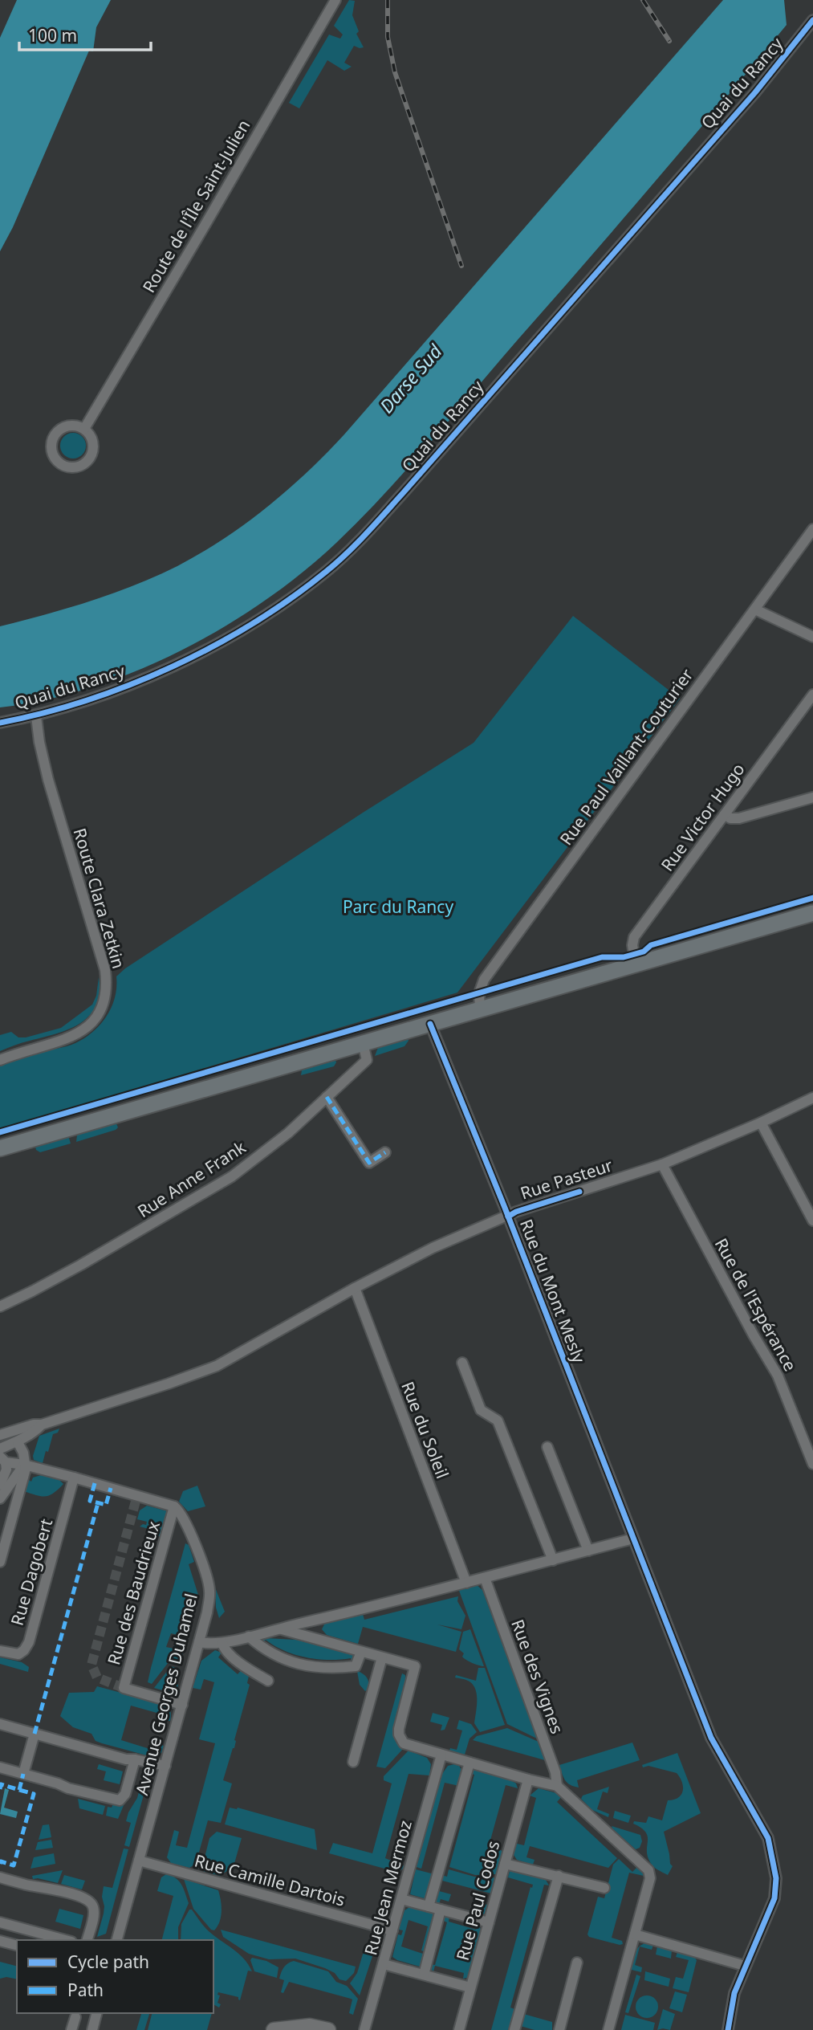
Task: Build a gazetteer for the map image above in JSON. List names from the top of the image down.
{
  "streets": {
    "street": [
      "Quai du Rancy",
      "Route de l'Île Saint-Julien",
      "Rue Paul Vaillant-Couturier",
      "Rue Victor Hugo",
      "Route Clara Zetkin",
      "Rue Anne Frank",
      "Rue Pasteur",
      "Rue du Mont Mesly",
      "Rue de l'Espérance",
      "Rue du Soleil",
      "Rue Dagobert",
      "Rue des Baudrieux",
      "Rue des Vignes",
      "Avenue Georges Duhamel",
      "Rue Camille Dartois",
      "Rue Jean Mermoz",
      "Rue Paul Codos"
    ]
  },
  "crossings": [
    ["Quai du Rancy", "Route Clara Zetkin"],
    ["Rue Pasteur", "Rue du Mont Mesly"],
    ["Rue Pasteur", "Rue de l'Espérance"],
    ["Rue Pasteur", "Rue du Soleil"],
    ["Rue des Baudrieux", "Avenue Georges Duhamel"],
    ["Avenue Georges Duhamel", "Rue Camille Dartois"],
    ["Rue Camille Dartois", "Rue Jean Mermoz"]
  ],
  "water": ["Darse Sud"],
  "parks": ["Parc du Rancy"],
  "legend": ["Cycle path", "Path"],
  "scale_bar": "100 m"
}
